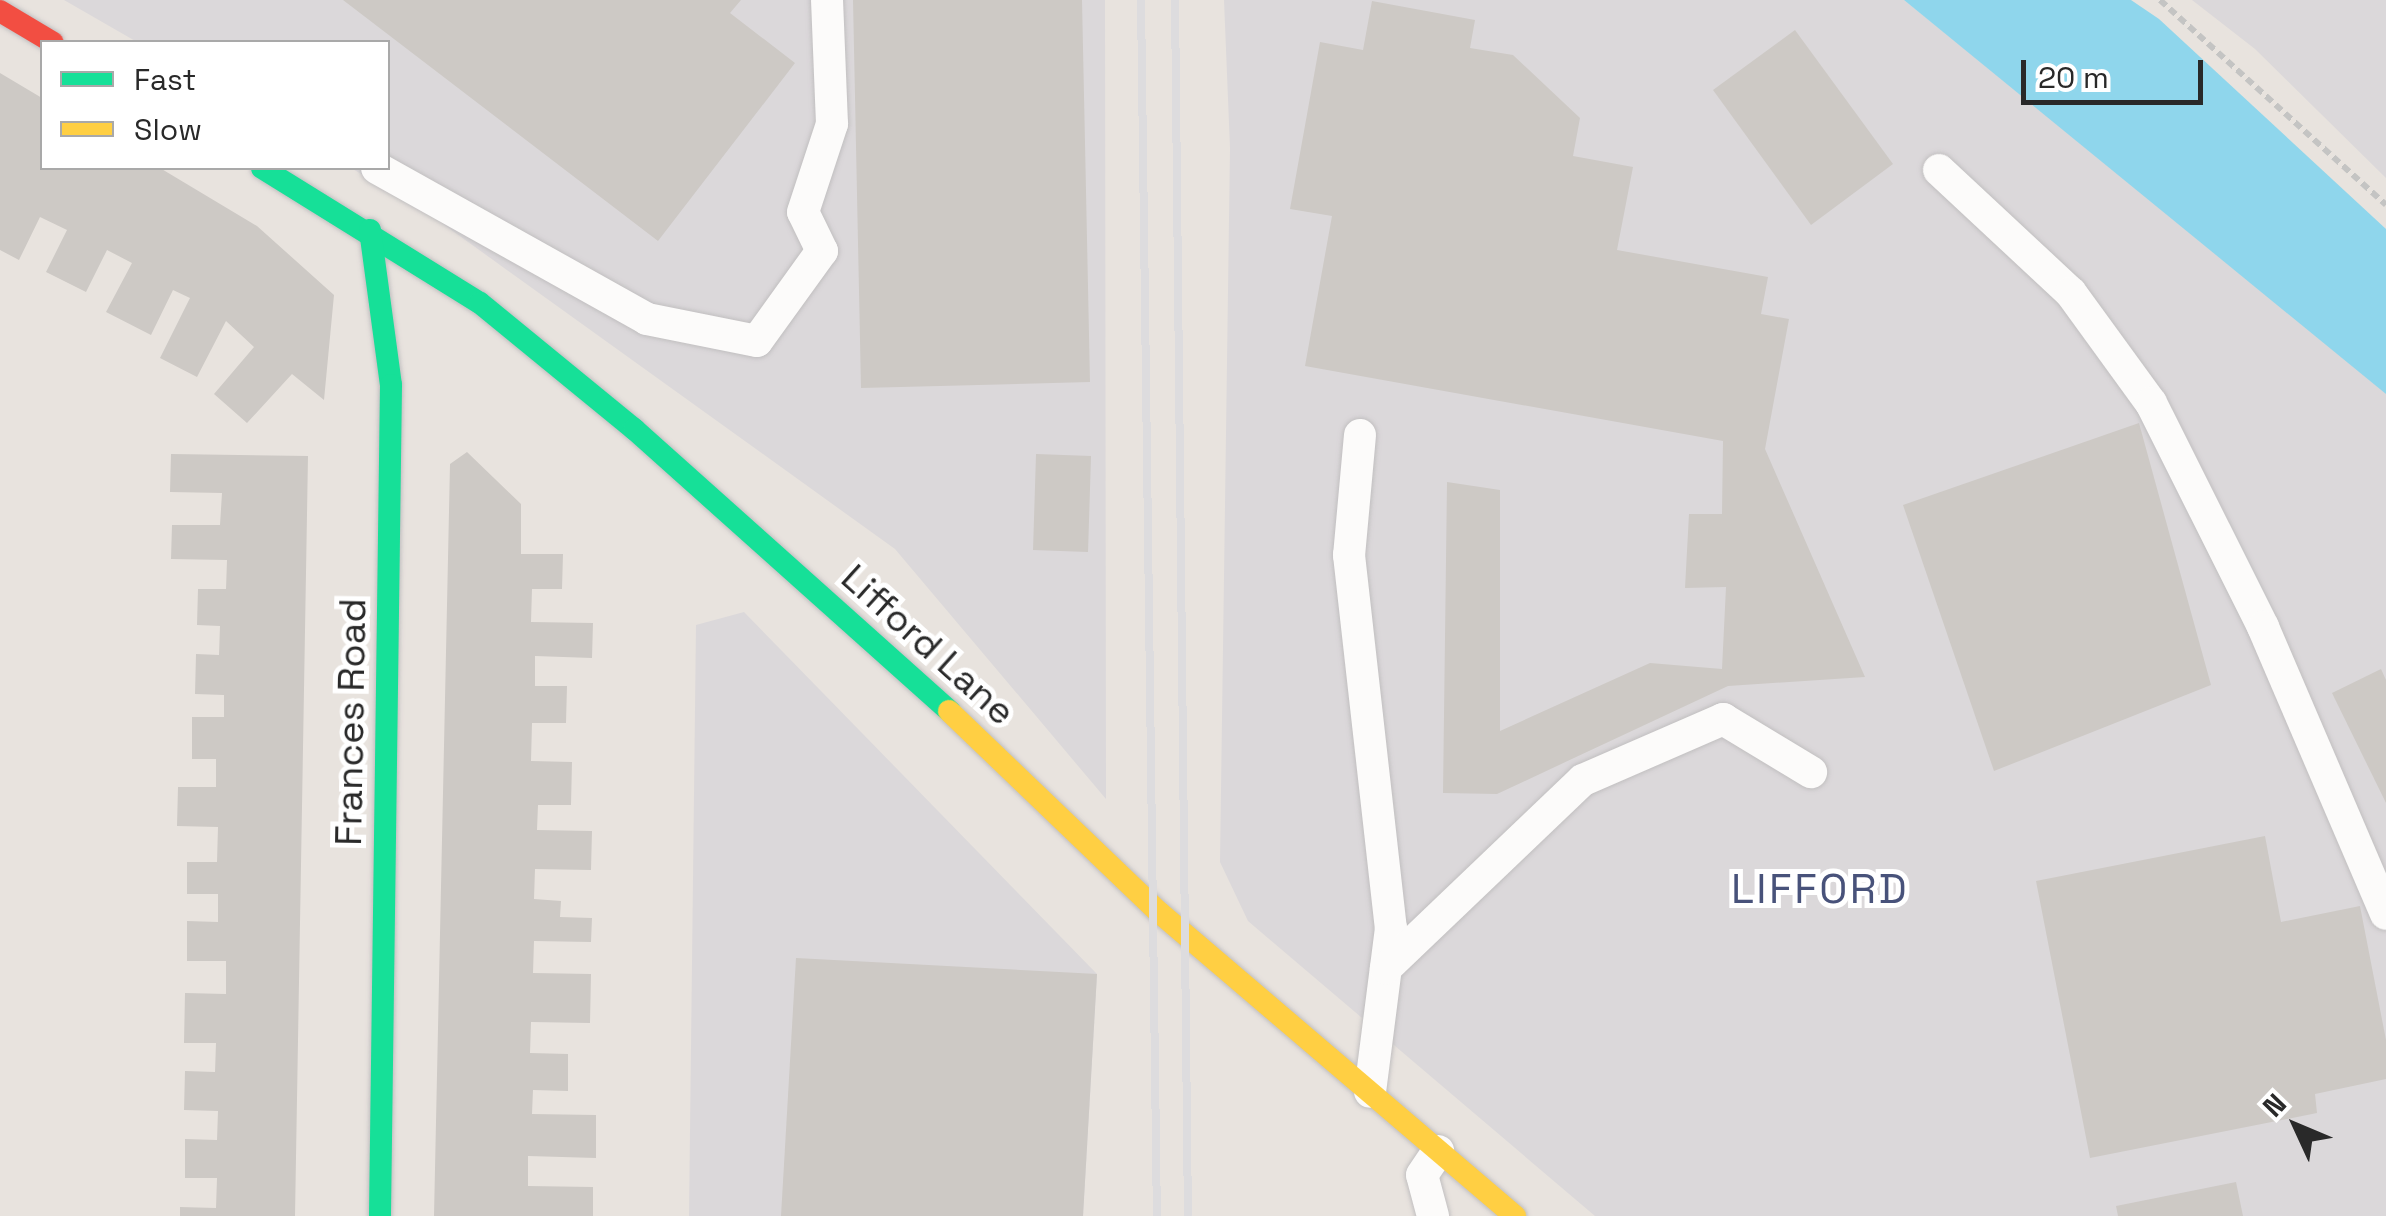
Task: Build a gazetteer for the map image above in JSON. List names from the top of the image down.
{
  "streets": {
    "street": ["Lifford Lane", "Frances Road"]
  },
  "crossings": [
    ["Lifford Lane", "Frances Road"]
  ],
  "districts": ["LIFFORD"],
  "legend": ["Fast", "Slow"],
  "scale_bar": "20 m",
  "north": "top left"
}
